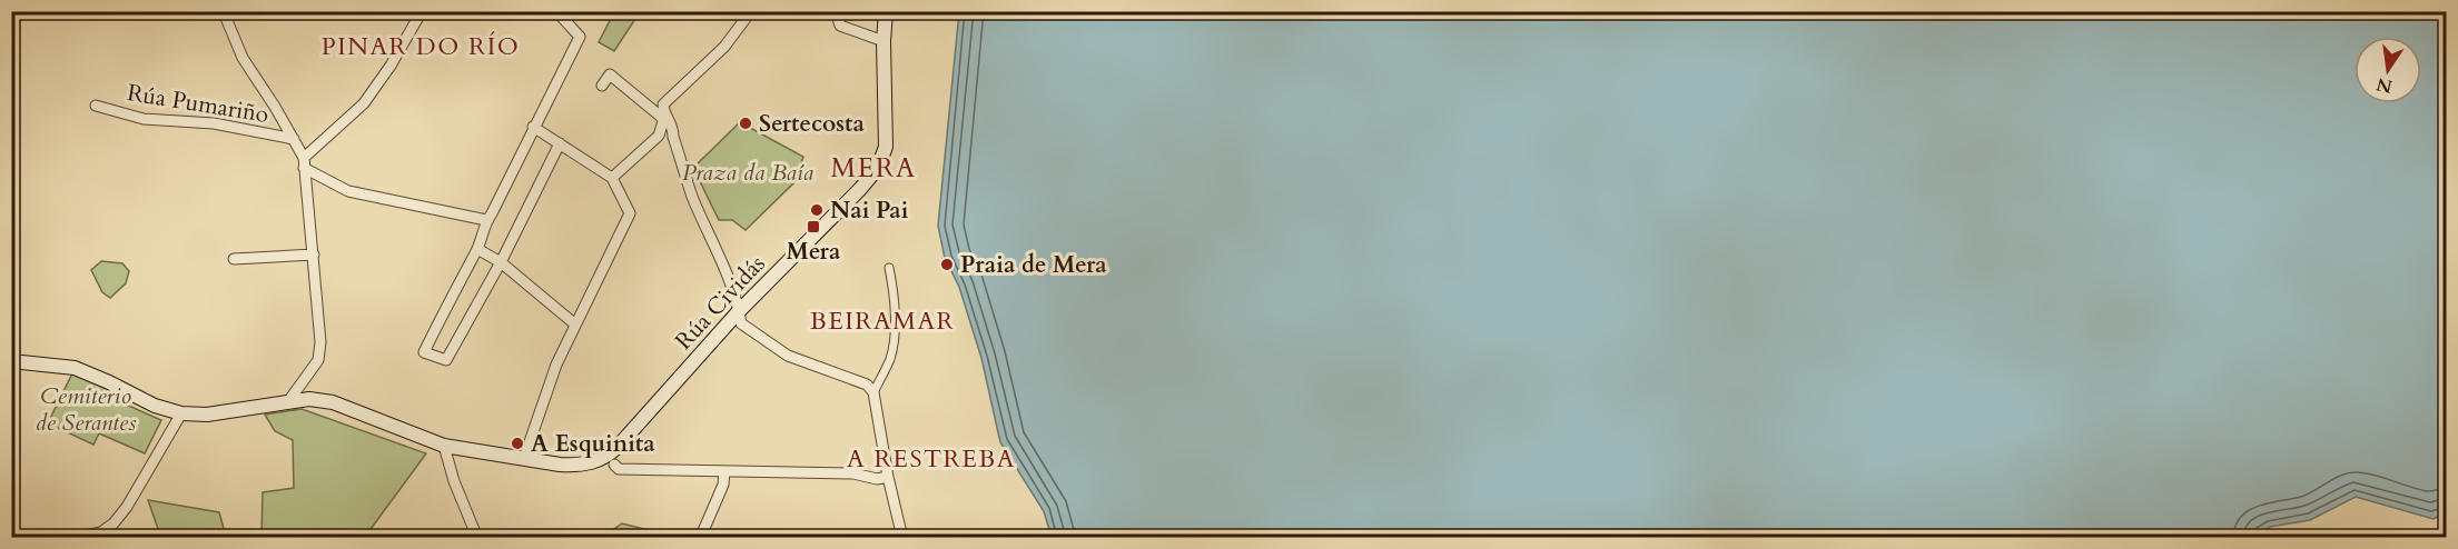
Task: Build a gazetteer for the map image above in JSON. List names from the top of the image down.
{
  "streets": {
    "main road": ["Rúa Cividás"],
    "street": ["Rúa Pumariño"]
  },
  "districts": [
    "PINAR DO RÍO",
    "MERA",
    "BEIRAMAR",
    "A RESTREBA"
  ],
  "parks": ["Praza da Baía", "Cemiterio de Serantes"],
  "places": {
    "other": [
      "Sertecosta",
      "Nai Pai",
      "Praia de Mera",
      "A Esquinita"
    ],
    "transit": ["Mera"]
  },
  "north": "bottom"
}
